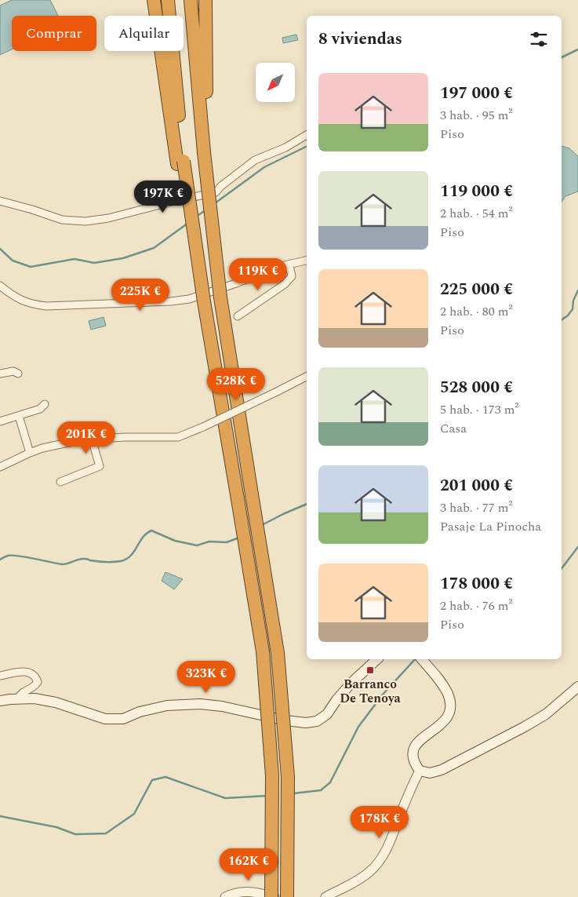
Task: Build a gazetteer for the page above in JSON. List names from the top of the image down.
{
  "places": {
    "transit": ["Barranco De Tenoya"]
  },
  "north": "bottom left",
  "page": {
    "chip": ["Comprar", "Alquilar"],
    "heading": "8 viviendas",
    "list": [
      {
        "name": "197 000 €",
        "note": "3 hab. · 95 m² · Piso"
      },
      {
        "name": "119 000 €",
        "note": "2 hab. · 54 m² · Piso"
      },
      {
        "name": "225 000 €",
        "note": "2 hab. · 80 m² · Piso"
      },
      {
        "name": "528 000 €",
        "note": "5 hab. · 173 m² · Casa"
      },
      {
        "name": "201 000 €",
        "note": "3 hab. · 77 m² · Pasaje La Pinocha"
      },
      {
        "name": "178 000 €",
        "note": "2 hab. · 76 m² · Piso"
      }
    ],
    "price": [
      "197K €",
      "119K €",
      "225K €",
      "528K €",
      "201K €",
      "323K €",
      "178K €",
      "162K €"
    ]
  }
}
